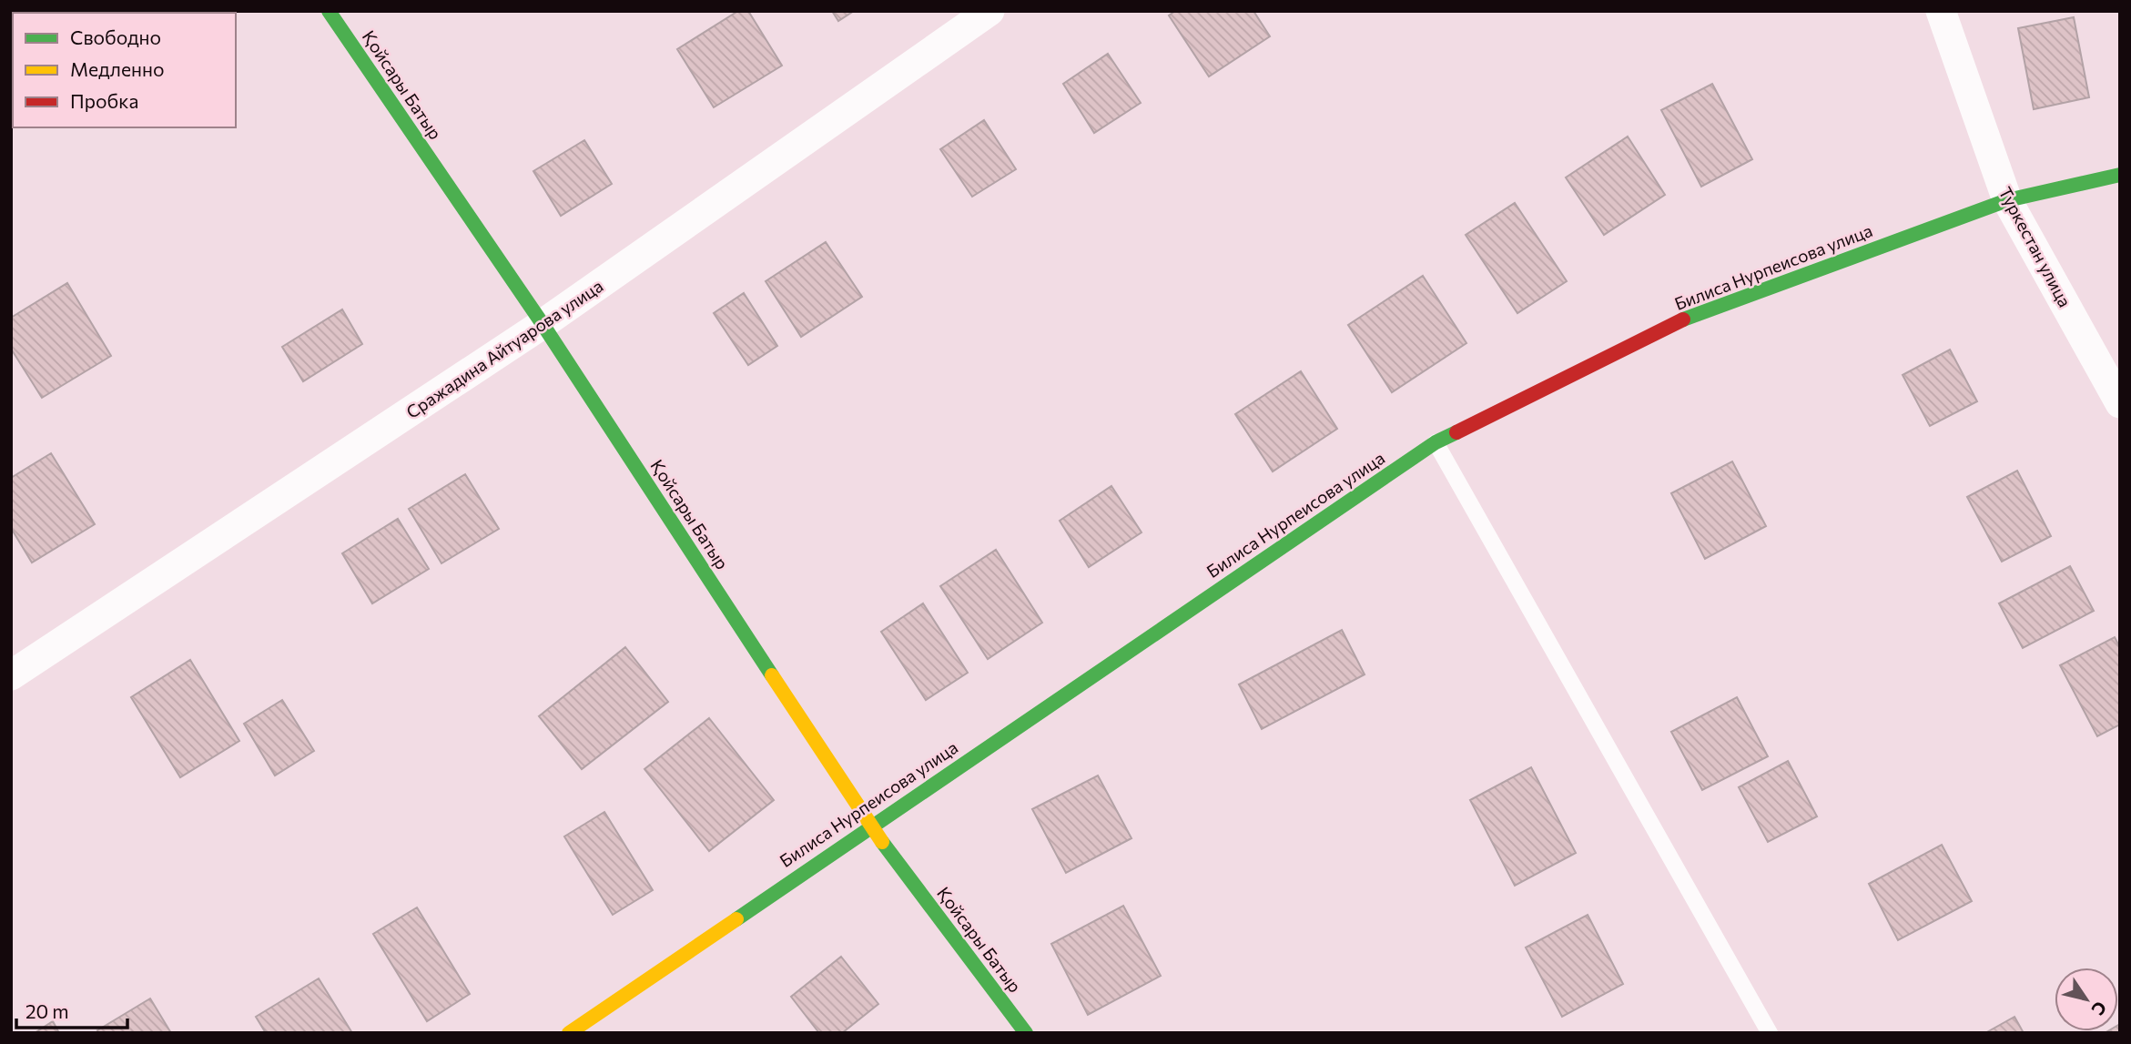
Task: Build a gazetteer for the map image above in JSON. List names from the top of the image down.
{
  "streets": {
    "street": [
      "Қойсары Батыр",
      "Туркестан улица",
      "Билиса Нурпеисова улица",
      "Сражадина Айтуарова улица"
    ]
  },
  "crossings": [
    ["Қойсары Батыр", "Билиса Нурпеисова улица"],
    ["Қойсары Батыр", "Сражадина Айтуарова улица"],
    ["Туркестан улица", "Билиса Нурпеисова улица"]
  ],
  "legend": ["Свободно", "Медленно", "Пробка"],
  "scale_bar": "20 m",
  "north": "bottom right"
}
